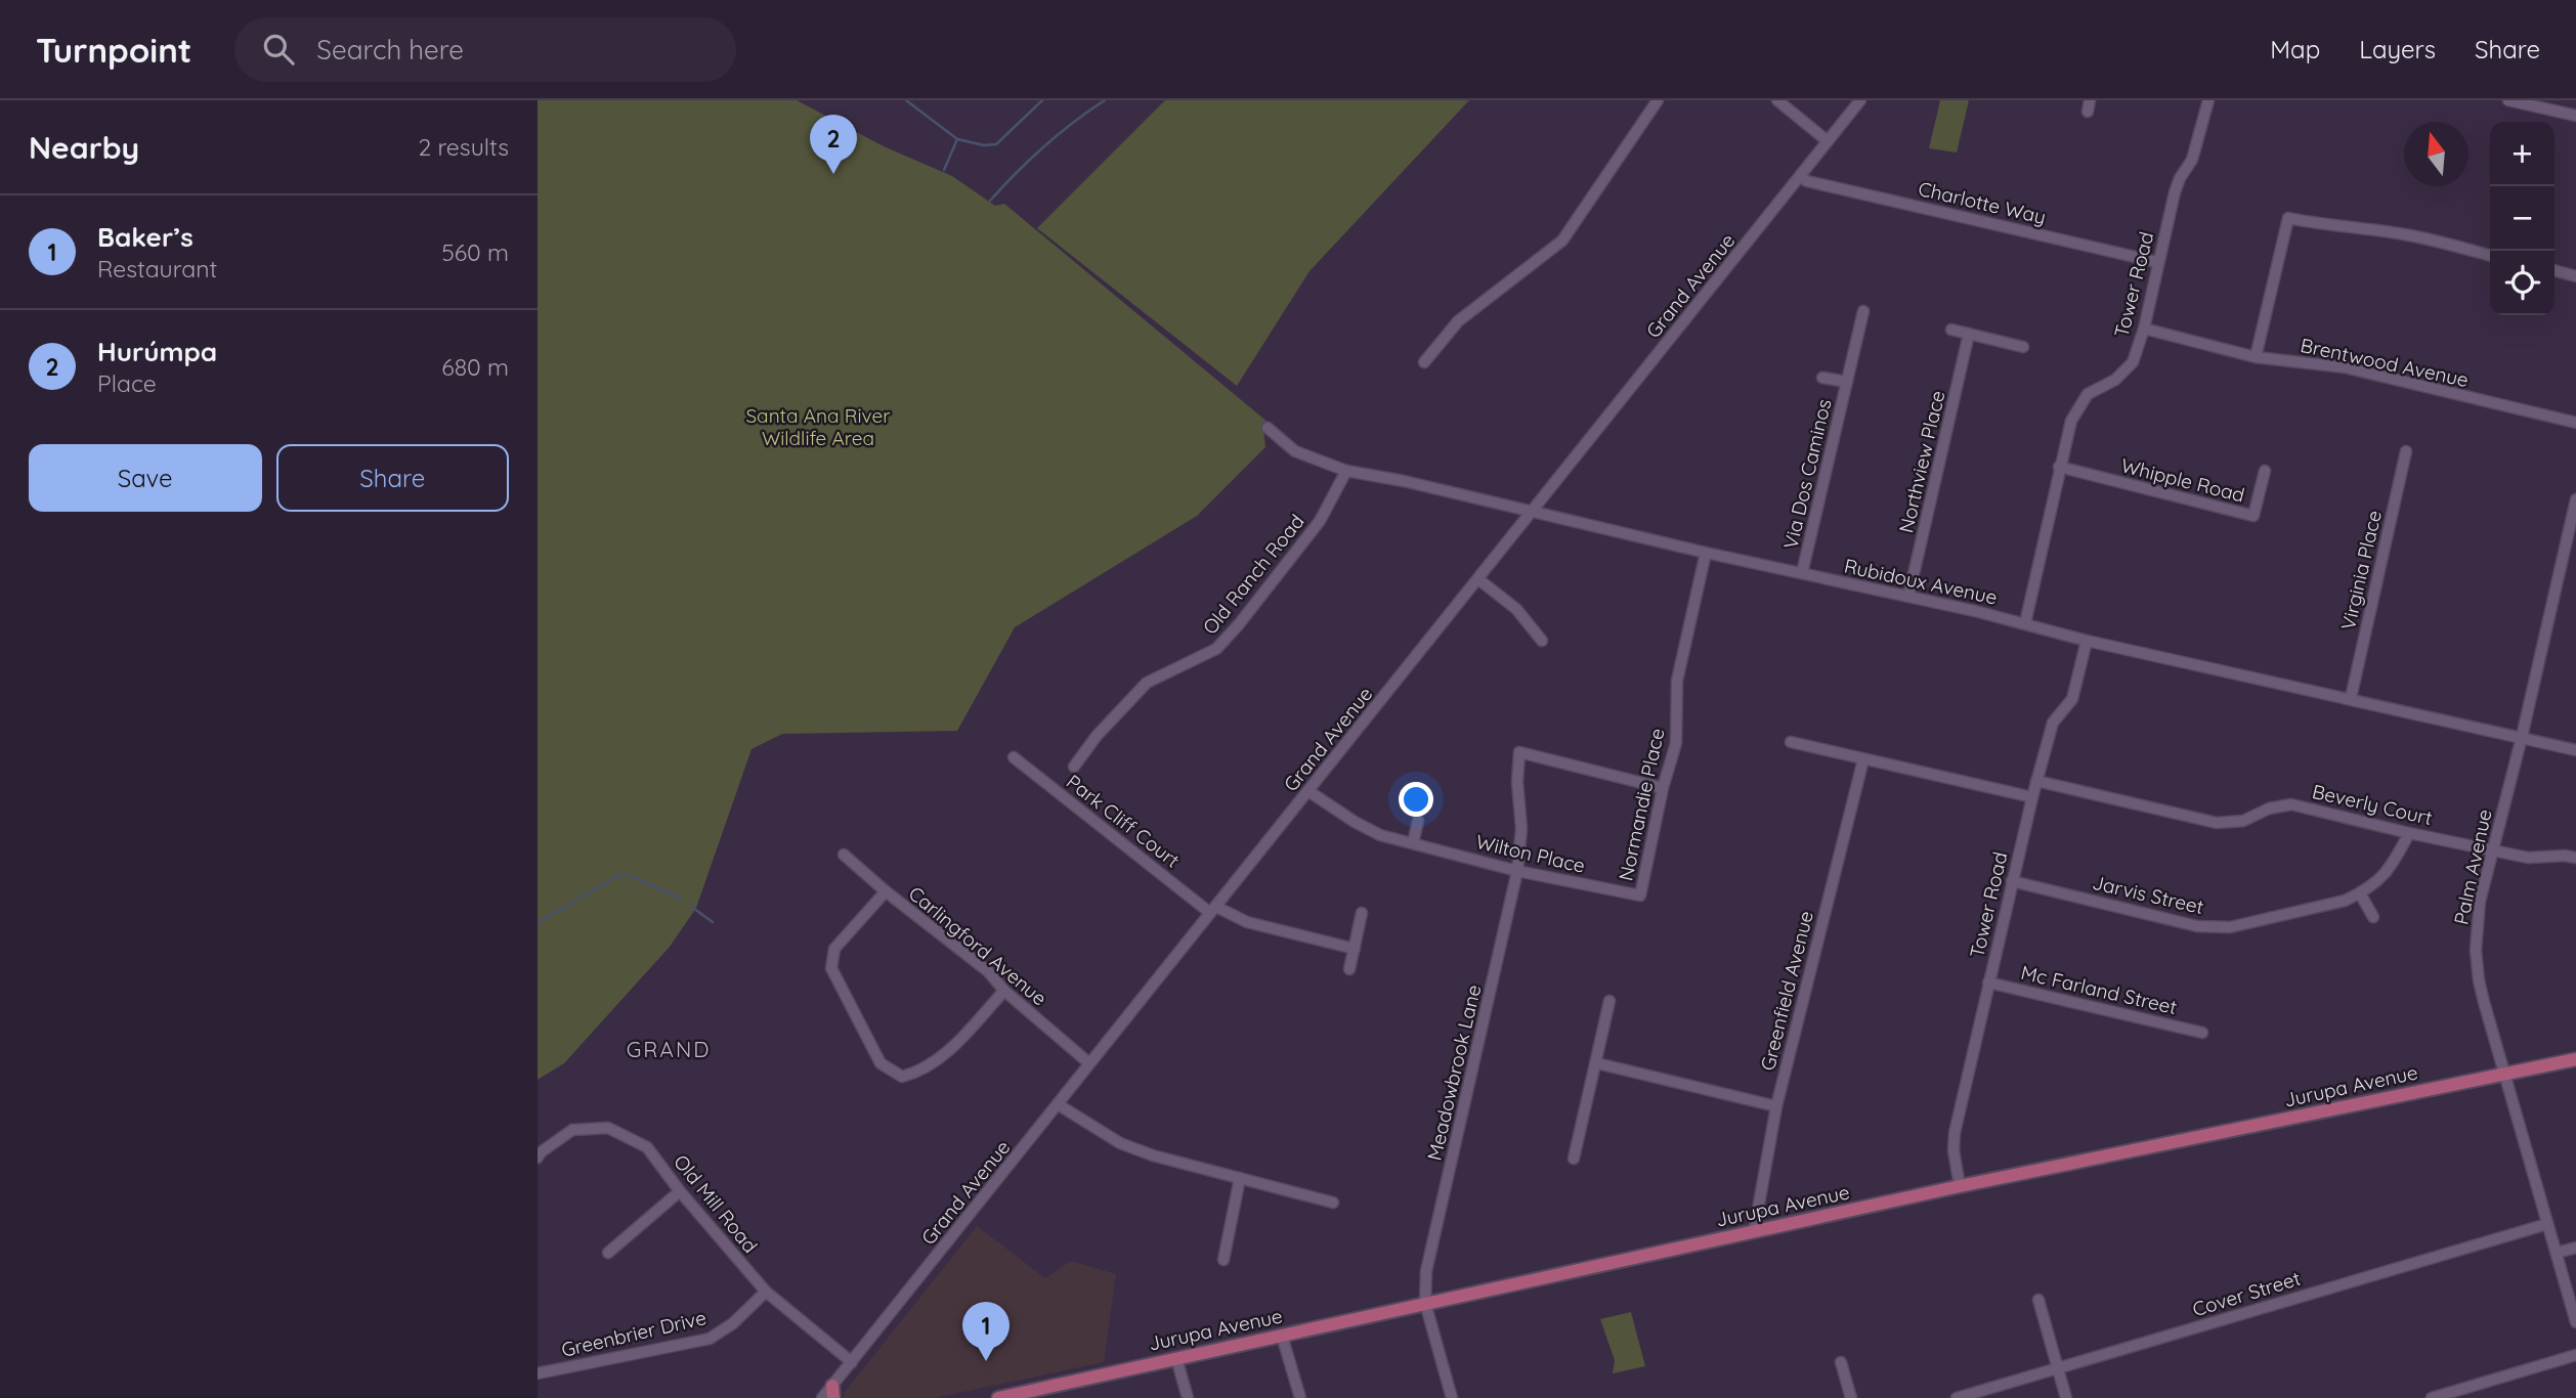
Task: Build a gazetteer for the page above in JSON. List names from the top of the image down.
{
  "streets": {
    "main road": ["Jurupa Avenue"],
    "street": [
      "Charlotte Way",
      "Tower Road",
      "Grand Avenue",
      "Brentwood Avenue",
      "Northview Place",
      "Via Dos Caminos",
      "Whipple Road",
      "Virginia Place",
      "Old Ranch Road",
      "Rubidoux Avenue",
      "Normandie Place",
      "Beverly Court",
      "Park Cliff Court",
      "Wilton Place",
      "Palm Avenue",
      "Jarvis Street",
      "Carlingford Avenue",
      "Mc Farland Street",
      "Greenfield Avenue",
      "Meadowbrook Lane",
      "Old Mill Road",
      "Cover Street",
      "Greenbrier Drive"
    ]
  },
  "crossings": [
    ["Charlotte Way", "Tower Road"],
    ["Charlotte Way", "Grand Avenue"],
    ["Tower Road", "Brentwood Avenue"],
    ["Tower Road", "Whipple Road"],
    ["Tower Road", "Rubidoux Avenue"],
    ["Tower Road", "Beverly Court"],
    ["Tower Road", "Jarvis Street"],
    ["Tower Road", "Mc Farland Street"],
    ["Tower Road", "Jurupa Avenue"],
    ["Grand Avenue", "Rubidoux Avenue"],
    ["Grand Avenue", "Park Cliff Court"],
    ["Grand Avenue", "Wilton Place"],
    ["Grand Avenue", "Carlingford Avenue"],
    ["Grand Avenue", "Old Mill Road"],
    ["Northview Place", "Rubidoux Avenue"],
    ["Via Dos Caminos", "Rubidoux Avenue"],
    ["Virginia Place", "Rubidoux Avenue"],
    ["Old Ranch Road", "Rubidoux Avenue"],
    ["Rubidoux Avenue", "Normandie Place"],
    ["Rubidoux Avenue", "Palm Avenue"],
    ["Normandie Place", "Wilton Place"],
    ["Normandie Place", "Meadowbrook Lane"],
    ["Beverly Court", "Palm Avenue"],
    ["Beverly Court", "Jarvis Street"],
    ["Wilton Place", "Meadowbrook Lane"],
    ["Palm Avenue", "Jurupa Avenue"],
    ["Palm Avenue", "Cover Street"],
    ["Greenfield Avenue", "Jurupa Avenue"],
    ["Meadowbrook Lane", "Jurupa Avenue"],
    ["Old Mill Road", "Greenbrier Drive"]
  ],
  "districts": ["GRAND"],
  "parks": ["Santa Ana River Wildlife Area"],
  "north": "top",
  "page": {
    "header": "Turnpoint",
    "search": "Search here",
    "nav": ["Map", "Layers", "Share"],
    "heading": ["Nearby", "2 results"],
    "pins": ["2", "1"],
    "map_buttons": ["+", "−"],
    "list": [
      {
        "mark": "1",
        "name": "Baker’s",
        "note": "Restaurant",
        "value": "560 m"
      },
      {
        "mark": "2",
        "name": "Hurúmpa",
        "note": "Place",
        "value": "680 m"
      }
    ],
    "buttons": ["Save", "Share"]
  }
}
